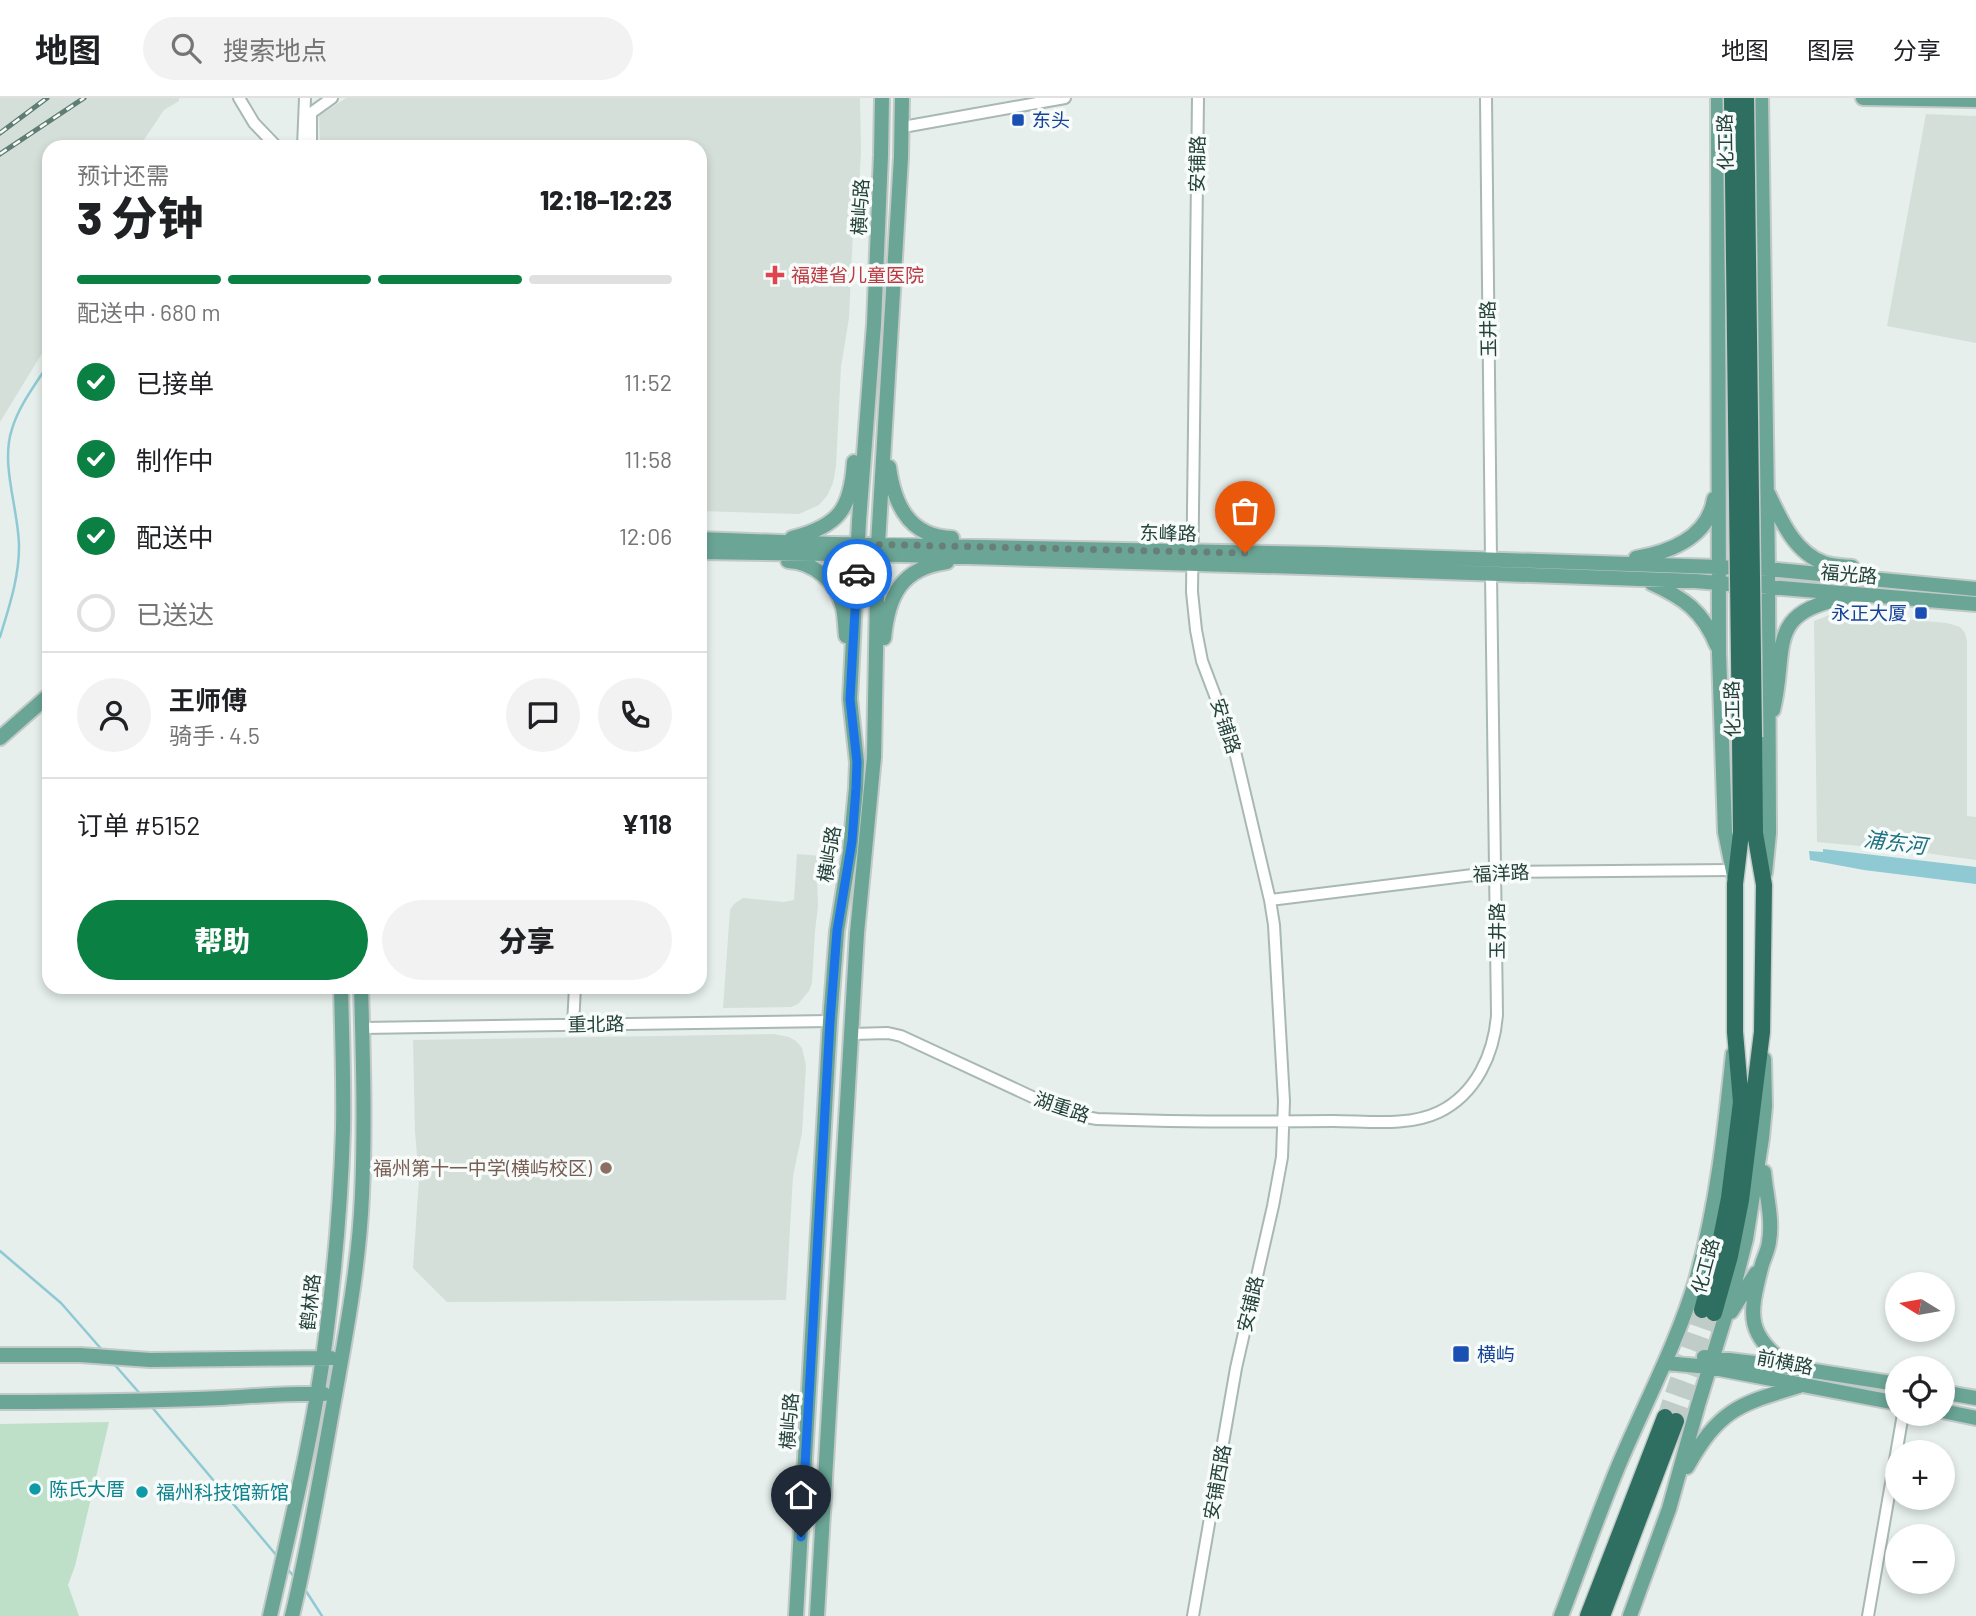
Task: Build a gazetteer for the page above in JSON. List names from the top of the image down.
{
  "streets": {
    "highway": ["化工路"],
    "main road": [
      "横屿路",
      "东峰路",
      "福光路",
      "鹤林路",
      "前横路"
    ],
    "street": [
      "安铺路",
      "玉井路",
      "福洋路",
      "重北路",
      "湖重路",
      "安铺西路"
    ]
  },
  "crossings": [
    ["化工路", "福洋路"],
    ["化工路", "前横路"],
    ["安铺路", "玉井路"],
    ["安铺路", "东峰路"],
    ["安铺路", "福洋路"],
    ["安铺路", "湖重路"],
    ["安铺路", "安铺西路"],
    ["横屿路", "东峰路"],
    ["横屿路", "重北路"],
    ["横屿路", "湖重路"],
    ["玉井路", "东峰路"],
    ["玉井路", "福洋路"],
    ["玉井路", "湖重路"],
    ["东峰路", "福光路"],
    ["重北路", "鹤林路"]
  ],
  "water": ["浦东河"],
  "places": {
    "transit": ["东头", "永正大厦", "横屿"],
    "health": ["福建省儿童医院"],
    "other": ["福州第十一中学(横屿校区)", "陈氏大厝", "福州科技馆新馆"]
  },
  "north": "left",
  "page": {
    "header": "地图",
    "search": "搜索地点",
    "nav": ["地图", "图层", "分享"],
    "heading": ["3 分钟", "预计还需", "12:18–12:23"],
    "panel": [
      "王师傅",
      "骑手 · 4.5",
      "订单 #5152",
      "¥118"
    ],
    "bar": "配送中 · 680 m",
    "list": [
      ["已接单", "11:52"],
      ["制作中", "11:58"],
      ["配送中", "12:06"],
      "已送达"
    ],
    "buttons": ["帮助", "分享"],
    "map_buttons": ["+", "−"]
  }
}
